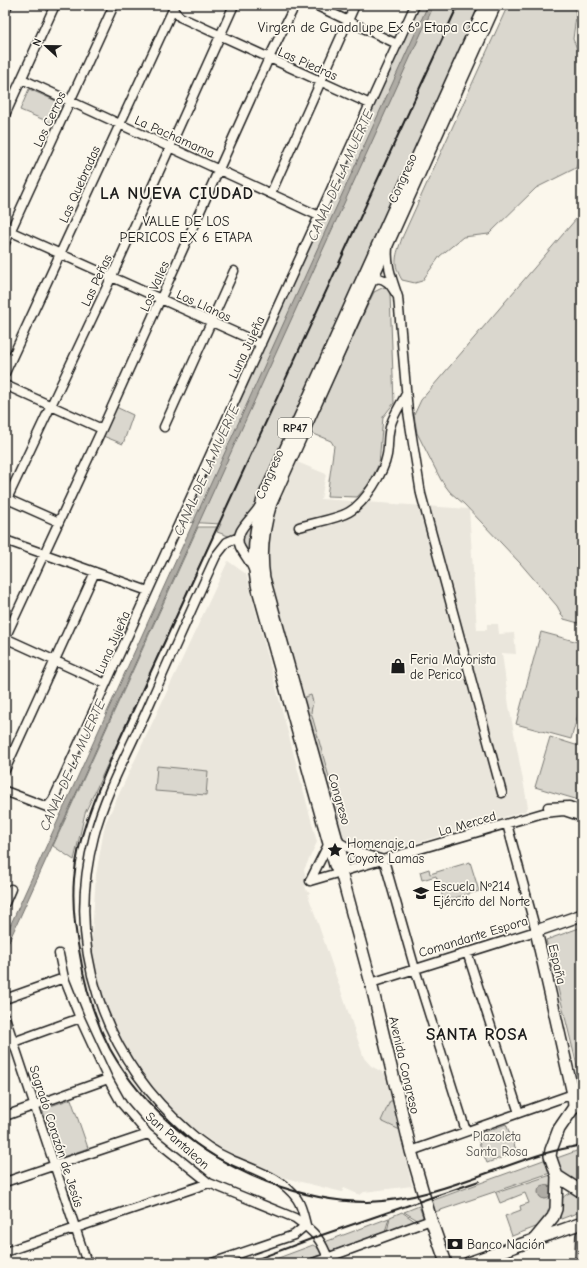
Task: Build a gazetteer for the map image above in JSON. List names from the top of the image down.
{
  "streets": {
    "main road": [
      "Congreso",
      "RP47",
      "Comandante Espora",
      "España",
      "Avenida Congreso"
    ],
    "street": [
      "Las Piedras",
      "Los Cerros",
      "La Pachamama",
      "Las Quebradas",
      "Las Peñas",
      "Los Valles",
      "Los Llanos",
      "Luna Jujeña",
      "La Merced",
      "Sagrado Corazón de Jesús",
      "San Pantaleon"
    ]
  },
  "crossings": [
    ["Las Piedras", "Las Quebradas"],
    ["Las Piedras", "Las Peñas"],
    ["Las Piedras", "Los Valles"],
    ["Las Piedras", "Luna Jujeña"],
    ["Los Cerros", "La Pachamama"],
    ["Los Cerros", "Los Llanos"],
    ["La Pachamama", "Las Quebradas"],
    ["La Pachamama", "Las Peñas"],
    ["La Pachamama", "Los Valles"],
    ["La Pachamama", "Luna Jujeña"],
    ["Congreso", "La Merced"],
    ["Congreso", "Avenida Congreso"],
    ["Las Quebradas", "Los Llanos"],
    ["Las Peñas", "Los Llanos"],
    ["Los Valles", "Los Llanos"],
    ["Los Llanos", "Luna Jujeña"],
    ["La Merced", "España"],
    ["La Merced", "Avenida Congreso"],
    ["Comandante Espora", "España"],
    ["Comandante Espora", "Avenida Congreso"]
  ],
  "districts": [
    "Virgen de Guadalupe Ex 6º Etapa CCC",
    "LA NUEVA CIUDAD",
    "VALLE DE LOS PERICOS EX 6 ETAPA",
    "SANTA ROSA"
  ],
  "water": ["CANAL DE LA MUERTE"],
  "parks": ["Plazoleta Santa Rosa"],
  "places": {
    "shop": ["Feria Mayorista de Perico"],
    "place": ["Homenaje a Coyote Lamas"],
    "school or university": ["Escuela Nº214 Ejército del Norte"],
    "bank": ["Banco Nación"]
  },
  "north": "left"
}
